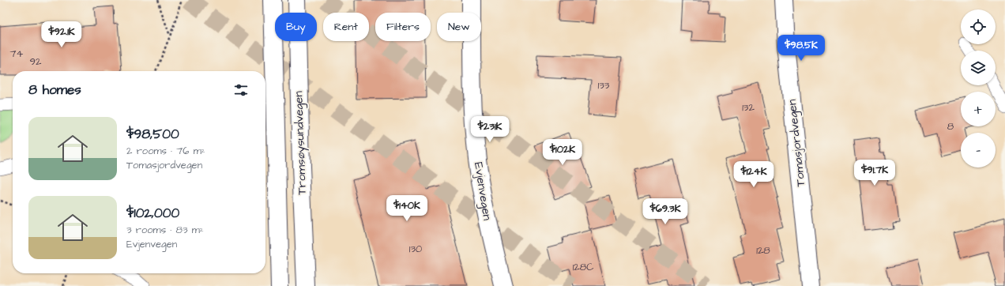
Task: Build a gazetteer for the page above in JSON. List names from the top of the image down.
{
  "streets": {
    "street": ["Tromsøysundvegen", "Tomasjordvegen", "Evjenvegen"]
  },
  "house_numbers": [
    "74",
    "92",
    "133",
    "132",
    "8",
    "130",
    "128",
    "128C"
  ],
  "page": {
    "map_buttons": ["+", "−"],
    "chip": [
      "Buy",
      "Rent",
      "Filters",
      "New"
    ],
    "price": [
      "$92.1K",
      "$98.5K",
      "$231K",
      "$102K",
      "$91.7K",
      "$124K",
      "$140K",
      "$69.3K"
    ],
    "heading": "8 homes",
    "list": [
      {
        "name": "$98,500",
        "note": "2 rooms · 76 m² · Tomasjordvegen"
      },
      {
        "name": "$102,000",
        "note": "3 rooms · 83 m² · Evjenvegen"
      }
    ]
  }
}
